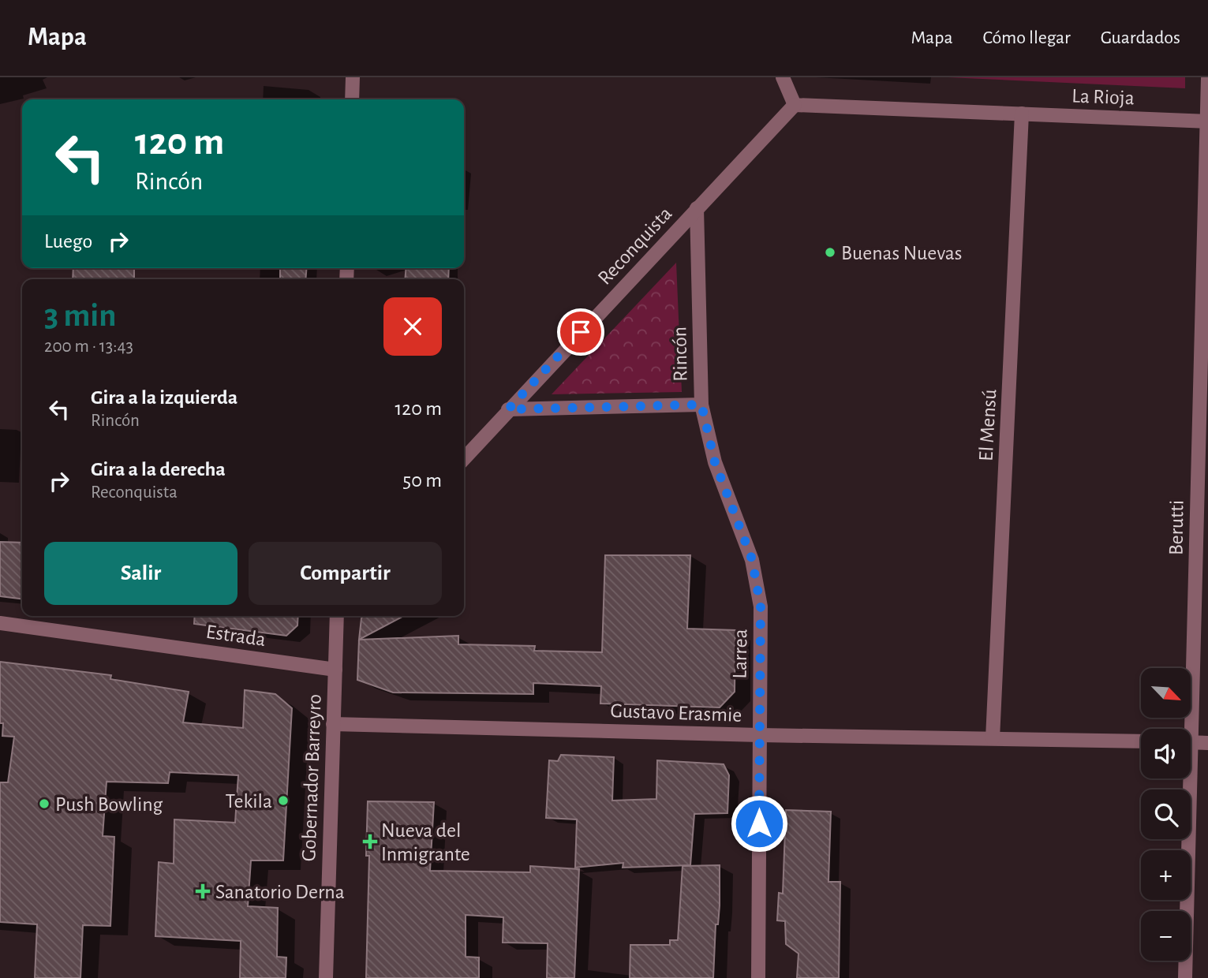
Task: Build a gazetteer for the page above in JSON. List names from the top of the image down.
{
  "streets": {
    "street": [
      "La Rioja",
      "Reconquista",
      "Rincón",
      "El Mensú",
      "Berutti",
      "Estrada",
      "Larrea",
      "Gustavo Erasmie",
      "Gobernador Barreyro"
    ]
  },
  "crossings": [
    ["La Rioja", "Reconquista"],
    ["La Rioja", "El Mensú"],
    ["La Rioja", "Berutti"],
    ["Reconquista", "Rincón"],
    ["Rincón", "Larrea"],
    ["El Mensú", "Gustavo Erasmie"],
    ["Estrada", "Gobernador Barreyro"],
    ["Larrea", "Gustavo Erasmie"],
    ["Gustavo Erasmie", "Gobernador Barreyro"]
  ],
  "places": {
    "other": ["Buenas Nuevas", "Tekila", "Push Bowling"],
    "health": ["Nueva del Inmigrante", "Sanatorio Derna"]
  },
  "north": "bottom right",
  "page": {
    "header": "Mapa",
    "nav": ["Mapa", "Cómo llegar", "Guardados"],
    "turn": ["120 m", "Rincón"],
    "then": "Luego",
    "heading": ["3 min", "200 m · 13:43"],
    "list": [
      {
        "name": "Gira a la izquierda",
        "note": "Rincón",
        "value": "120 m"
      },
      {
        "name": "Gira a la derecha",
        "note": "Reconquista",
        "value": "50 m"
      }
    ],
    "buttons": ["Salir", "Compartir"],
    "map_buttons": ["+", "−"]
  }
}
